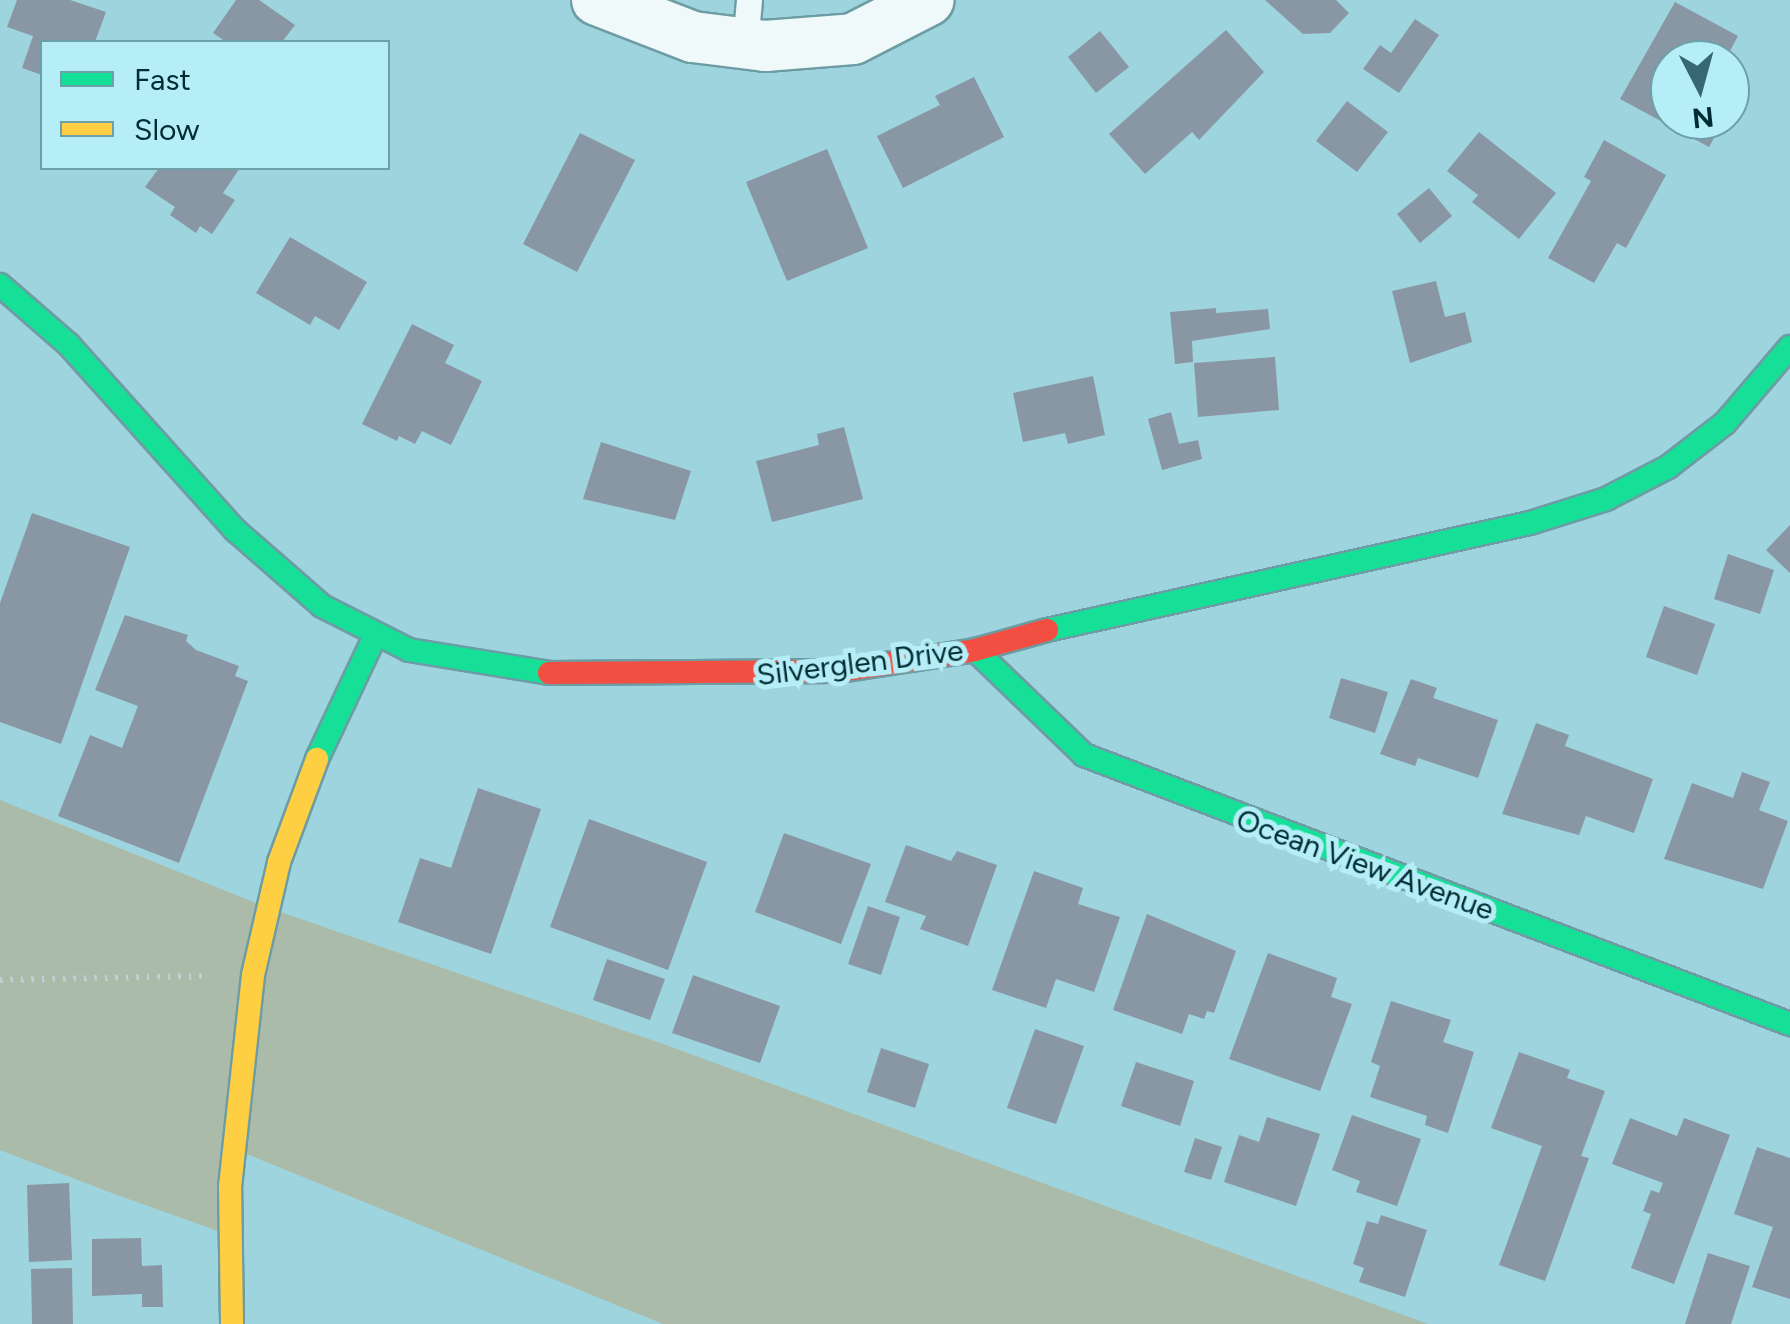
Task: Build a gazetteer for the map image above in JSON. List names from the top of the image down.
{
  "streets": {
    "street": ["Silverglen Drive", "Ocean View Avenue"]
  },
  "crossings": [
    ["Silverglen Drive", "Ocean View Avenue"]
  ],
  "legend": ["Fast", "Slow"],
  "north": "bottom"
}
